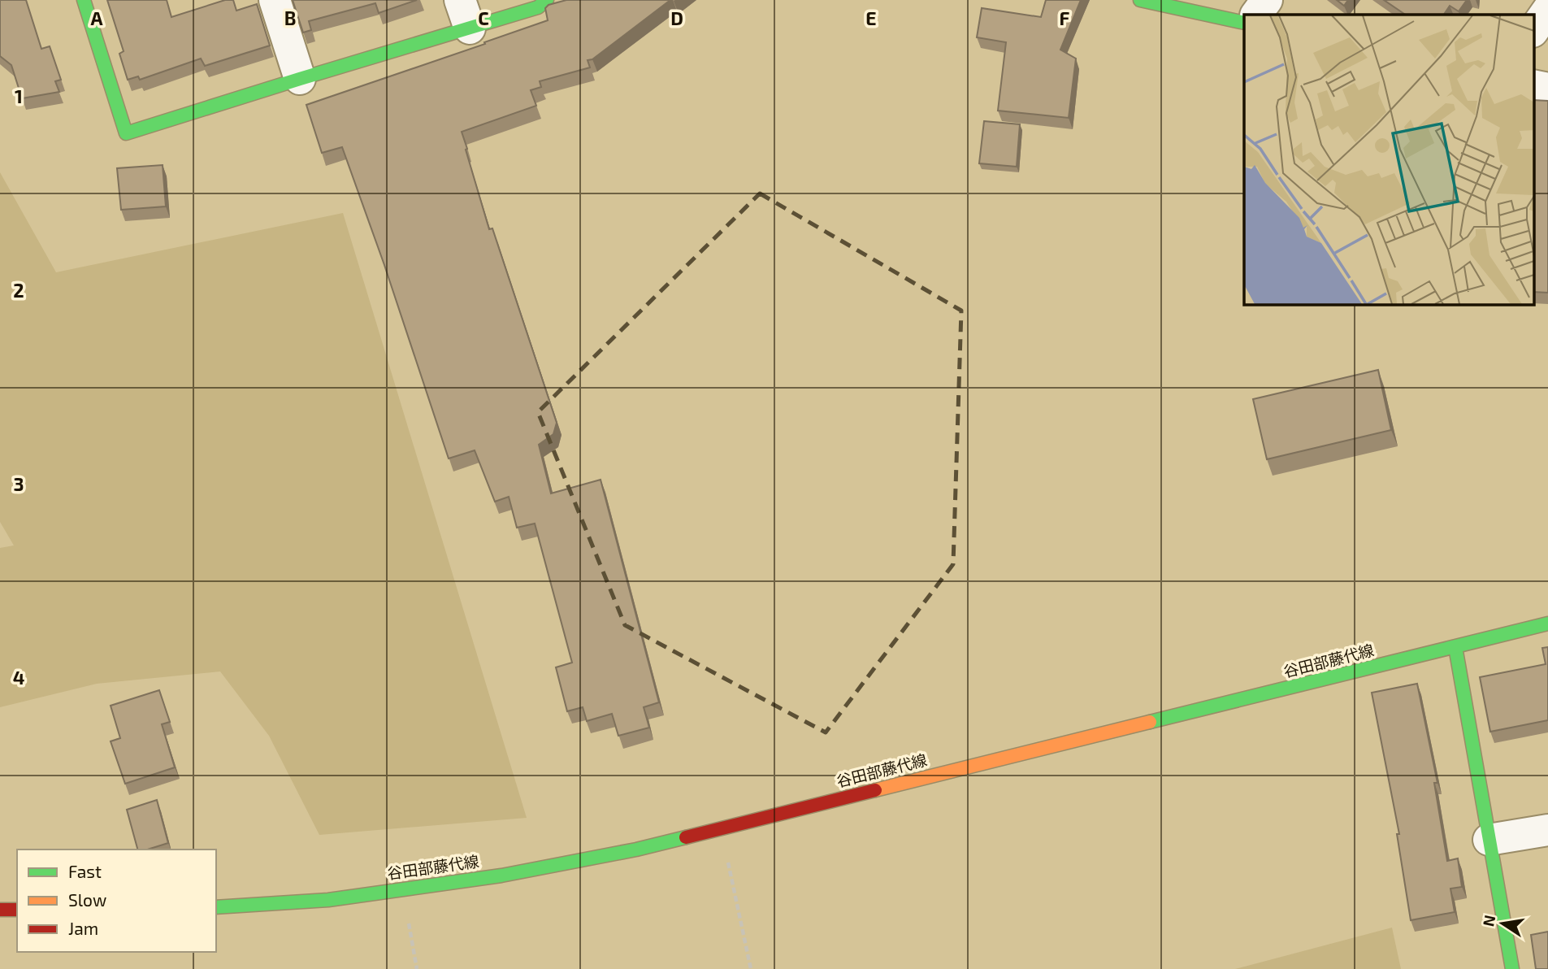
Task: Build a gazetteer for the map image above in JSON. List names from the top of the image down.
{
  "streets": {
    "main road": ["谷田部藤代線"]
  },
  "legend": ["Fast", "Slow", "Jam"],
  "north": "left",
  "grid": {
    "columns": [
      "A",
      "B",
      "C",
      "D",
      "E",
      "F"
    ],
    "rows": [
      "1",
      "2",
      "3",
      "4"
    ]
  }
}
